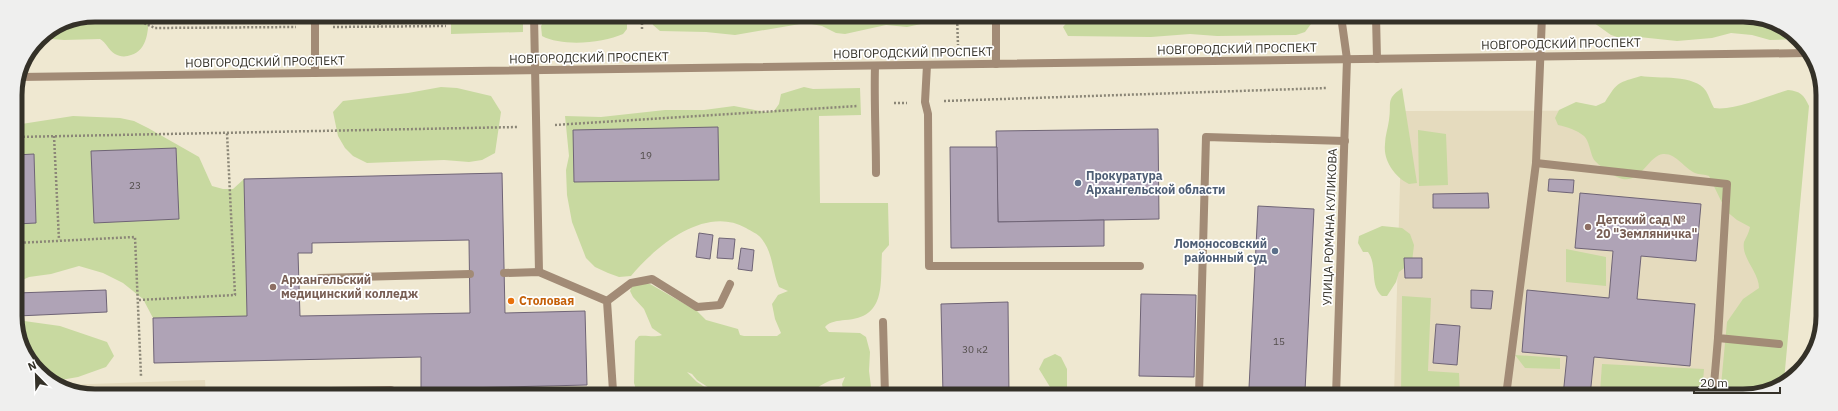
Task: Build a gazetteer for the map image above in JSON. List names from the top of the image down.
{
  "streets": {
    "street": ["НОВГОРОДСКИЙ ПРОСПЕКТ", "УЛИЦА РОМАНА КУЛИКОВА"]
  },
  "crossings": [
    ["НОВГОРОДСКИЙ ПРОСПЕКТ", "УЛИЦА РОМАНА КУЛИКОВА"]
  ],
  "places": [
    "Прокуратура Архангельской области",
    "Детский сад № 20 \"Земляничка\"",
    "Ломоносовский районный cуд",
    "Архангельский медицинский колледж",
    "Столовая"
  ],
  "house_numbers": [
    "19",
    "23",
    "15",
    "30 к2"
  ],
  "scale_bar": "20 m",
  "north": "top left"
}
